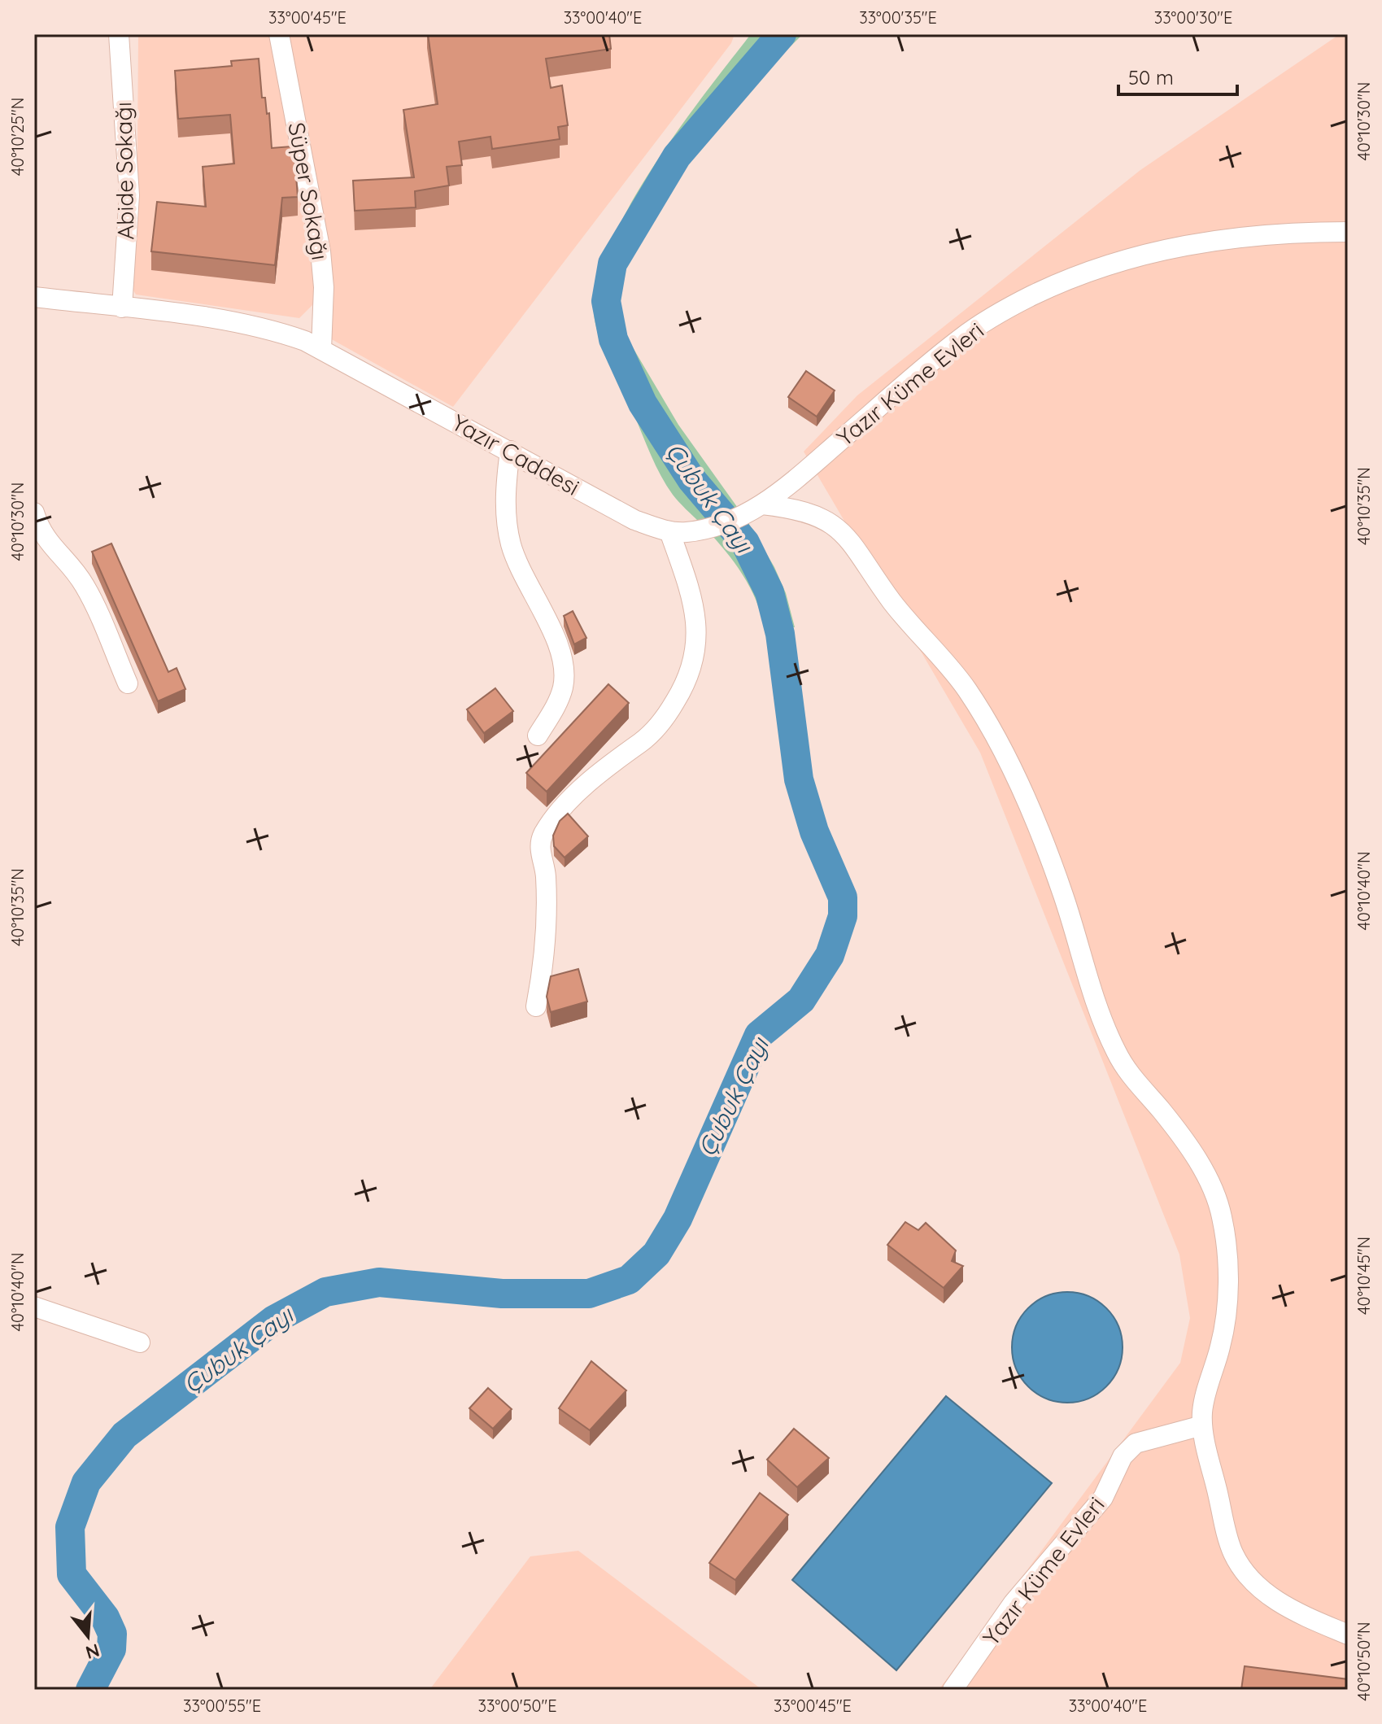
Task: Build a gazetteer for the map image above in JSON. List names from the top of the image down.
{
  "streets": {
    "street": [
      "Abide Sokağı",
      "Süper Sokağı",
      "Yazır Küme Evleri",
      "Yazır Caddesi"
    ]
  },
  "crossings": [
    ["Abide Sokağı", "Yazır Caddesi"],
    ["Süper Sokağı", "Yazır Caddesi"],
    ["Yazır Küme Evleri", "Yazır Caddesi"]
  ],
  "water": ["Çubuk Çayı"],
  "scale_bar": "50 m",
  "north": "bottom",
  "coordinates": [
    "33°00'45\"E",
    "33°00'40\"E",
    "33°00'35\"E",
    "33°00'30\"E",
    "40°10'30\"N",
    "40°10'25\"N",
    "40°10'35\"N",
    "40°10'40\"N",
    "40°10'45\"N",
    "40°10'50\"N",
    "33°00'55\"E",
    "33°00'50\"E"
  ]
}
